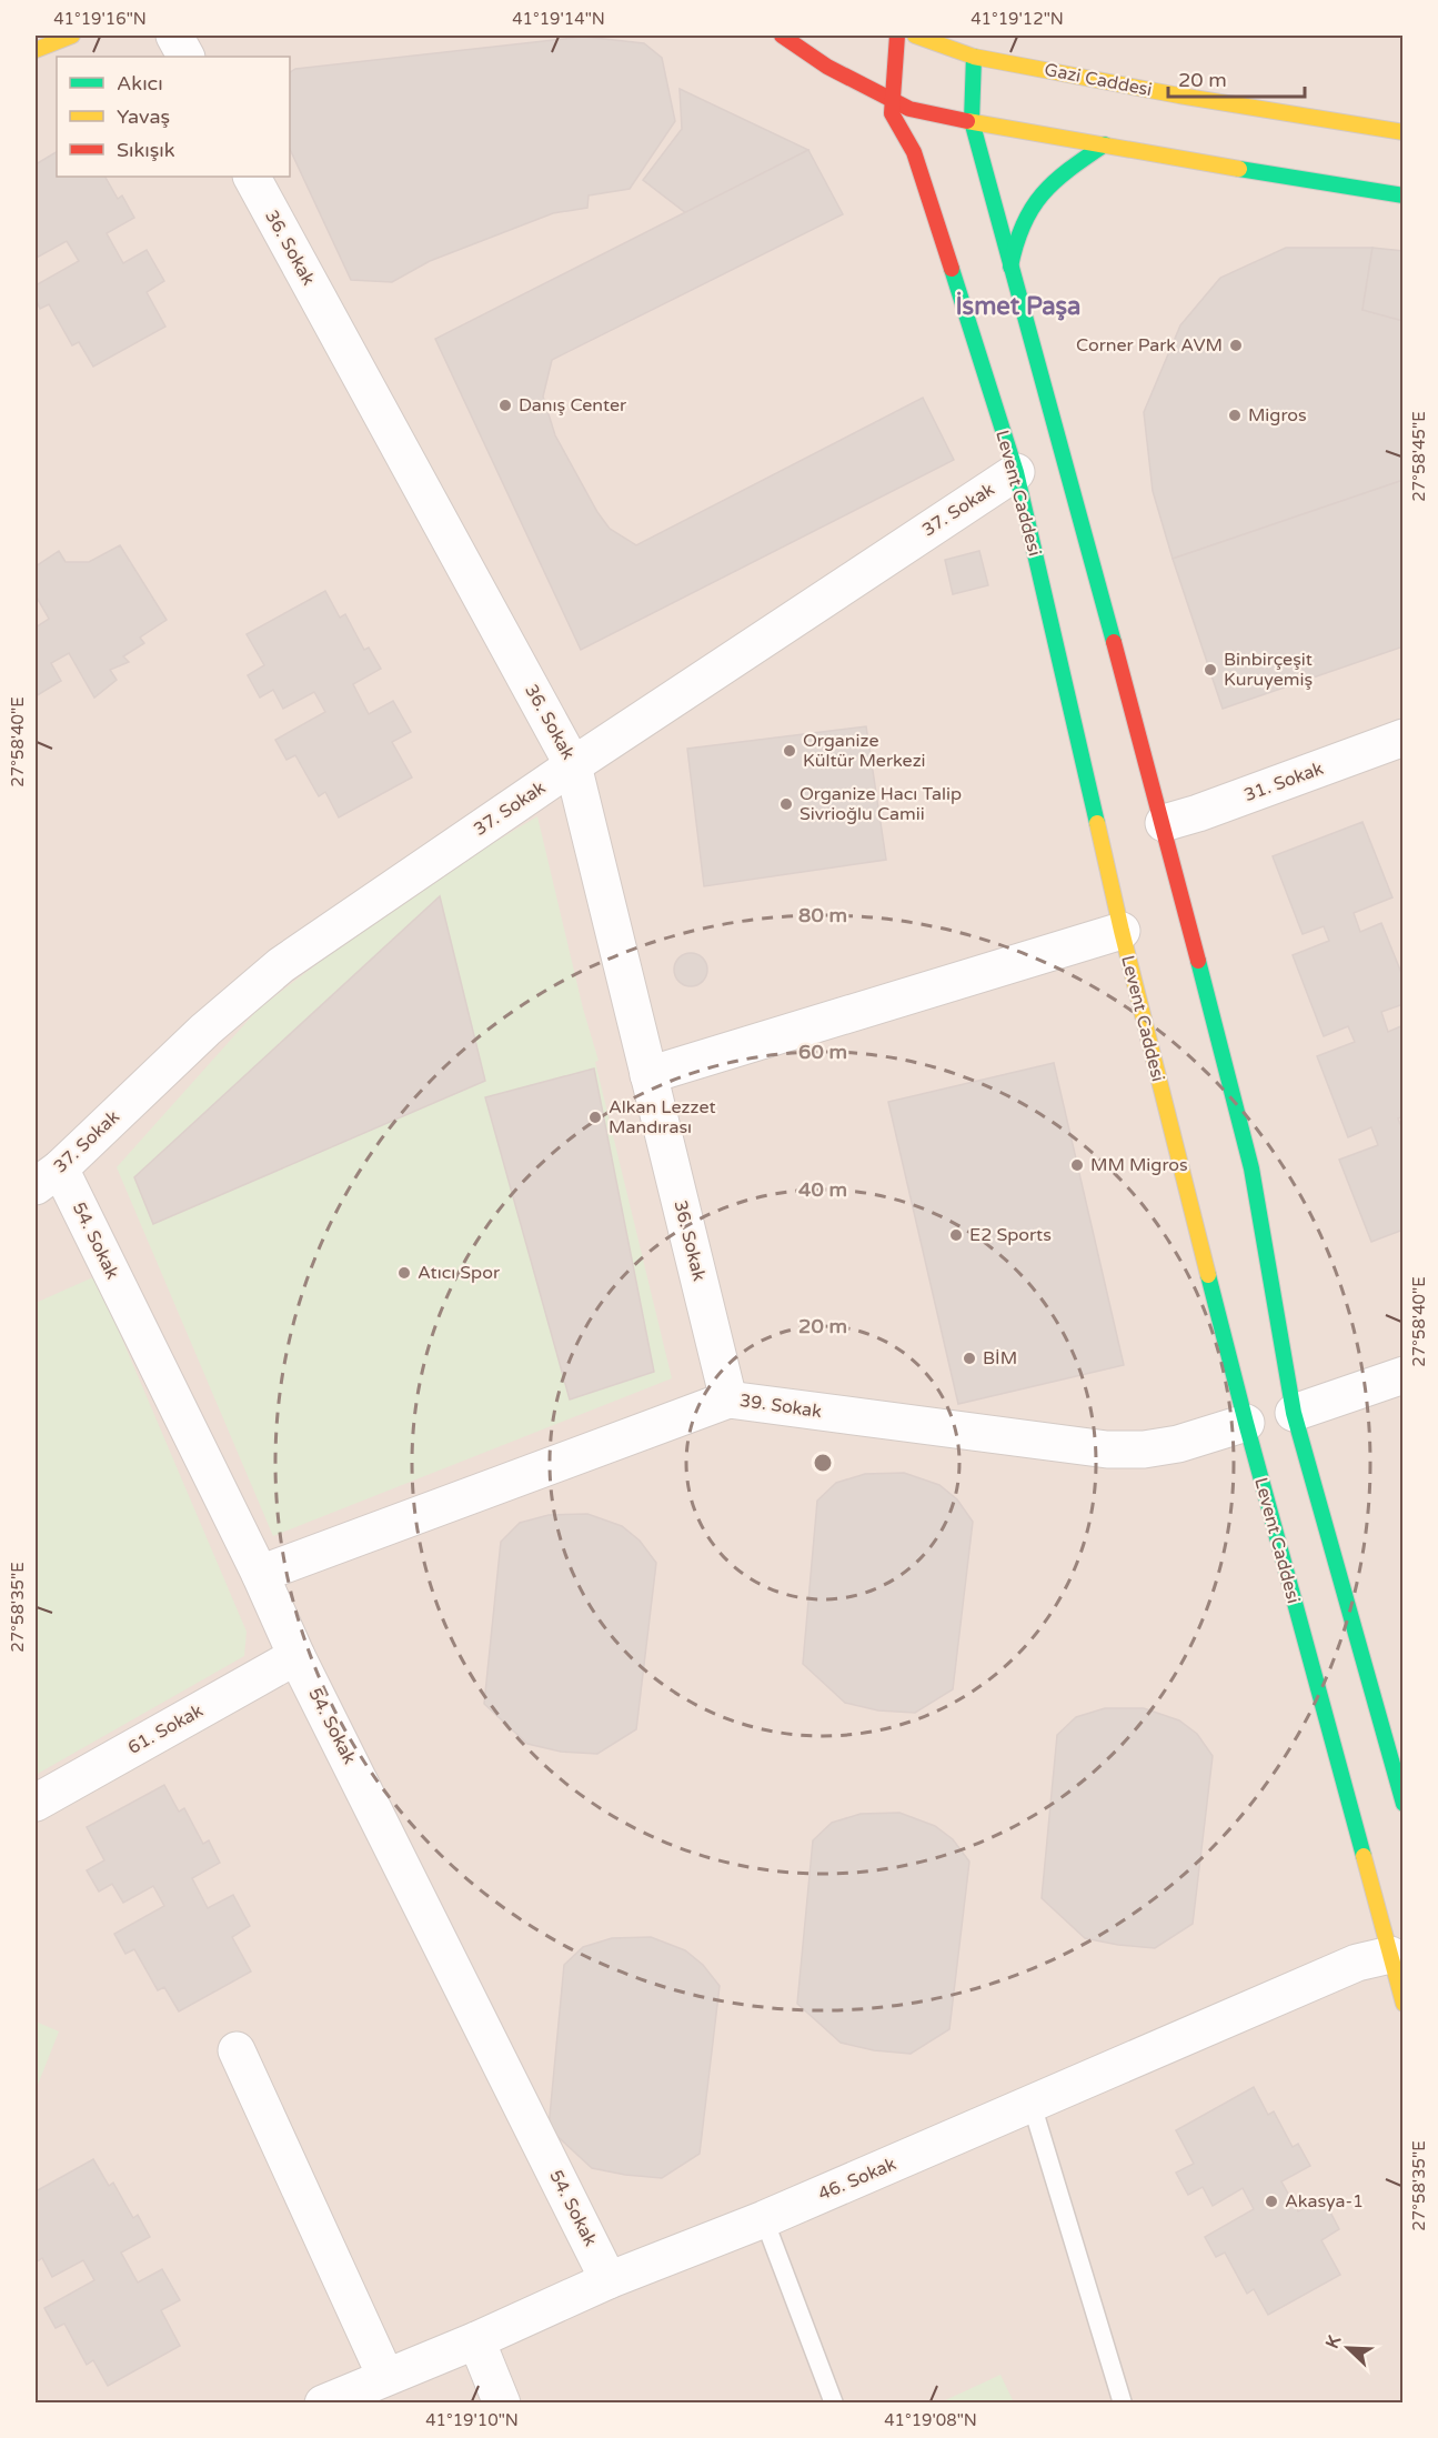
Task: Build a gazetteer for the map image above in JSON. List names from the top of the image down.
{
  "streets": {
    "street": [
      "Gazi Caddesi",
      "36. Sokak",
      "Levent Caddesi",
      "37. Sokak",
      "31. Sokak",
      "54. Sokak",
      "39. Sokak",
      "61. Sokak",
      "46. Sokak"
    ]
  },
  "crossings": [
    ["36. Sokak", "37. Sokak"],
    ["36. Sokak", "39. Sokak"],
    ["Levent Caddesi", "37. Sokak"],
    ["Levent Caddesi", "39. Sokak"],
    ["Levent Caddesi", "46. Sokak"],
    ["37. Sokak", "54. Sokak"],
    ["54. Sokak", "39. Sokak"],
    ["54. Sokak", "61. Sokak"],
    ["54. Sokak", "46. Sokak"]
  ],
  "districts": ["İsmet Paşa"],
  "places": [
    "Corner Park AVM",
    "Danış Center",
    "Migros",
    "Binbirçeşit Kuruyemiş",
    "Organize Kültür Merkezi",
    "Organize Hacı Talip Sivrioğlu Camii",
    "Alkan Lezzet Mandırası",
    "MM Migros",
    "E2 Sports",
    "Atıcı Spor",
    "BİM",
    "Akasya-1"
  ],
  "legend": ["Akıcı", "Yavaş", "Sıkışık"],
  "scale_bar": "20 m",
  "north": "top left",
  "coordinates": [
    "41°19'16\"N",
    "41°19'14\"N",
    "41°19'12\"N",
    "27°58'45\"E",
    "27°58'40\"E",
    "27°58'35\"E",
    "41°19'10\"N",
    "41°19'08\"N"
  ],
  "rings": [
    "80 m",
    "60 m",
    "40 m",
    "20 m"
  ]
}
